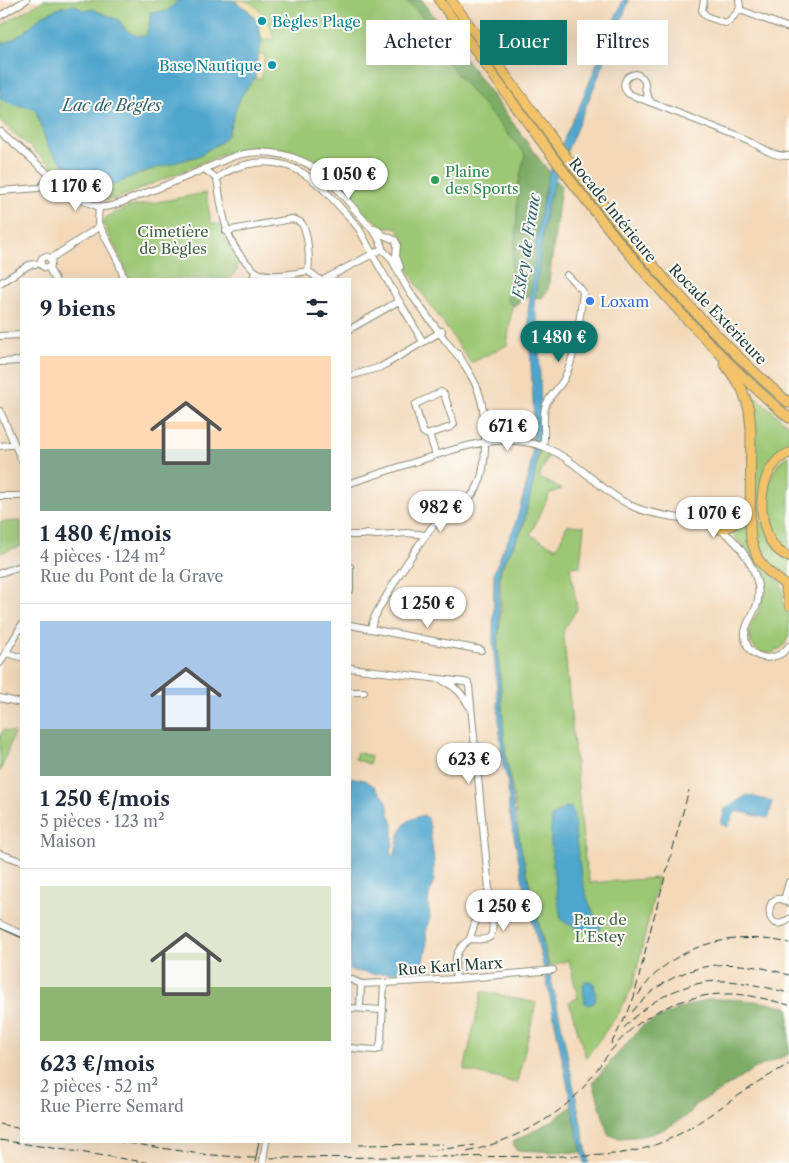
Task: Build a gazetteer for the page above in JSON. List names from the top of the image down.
{
  "streets": {
    "highway": ["Rocade Intérieure", "Rocade Extérieure"],
    "street": ["Rue Karl Marx"]
  },
  "water": ["Lac de Bègles", "Estey de Franc"],
  "parks": ["Cimetière de Bègles", "Parc de L'Estey"],
  "places": [
    "Bègles Plage",
    "Base Nautique",
    "Plaine des Sports",
    "Loxam"
  ],
  "page": {
    "chip": ["Acheter", "Louer", "Filtres"],
    "price": [
      "1 050 €",
      "1 170 €",
      "1 480 €",
      "671 €",
      "982 €",
      "1 070 €",
      "1 250 €",
      "623 €",
      "1 250 €"
    ],
    "heading": "9 biens",
    "list": [
      {
        "name": "1 480 €/mois",
        "note": "4 pièces · 124 m² · Rue du Pont de la Grave"
      },
      {
        "name": "1 250 €/mois",
        "note": "5 pièces · 123 m² · Maison"
      },
      {
        "name": "623 €/mois",
        "note": "2 pièces · 52 m² · Rue Pierre Semard"
      }
    ]
  }
}
